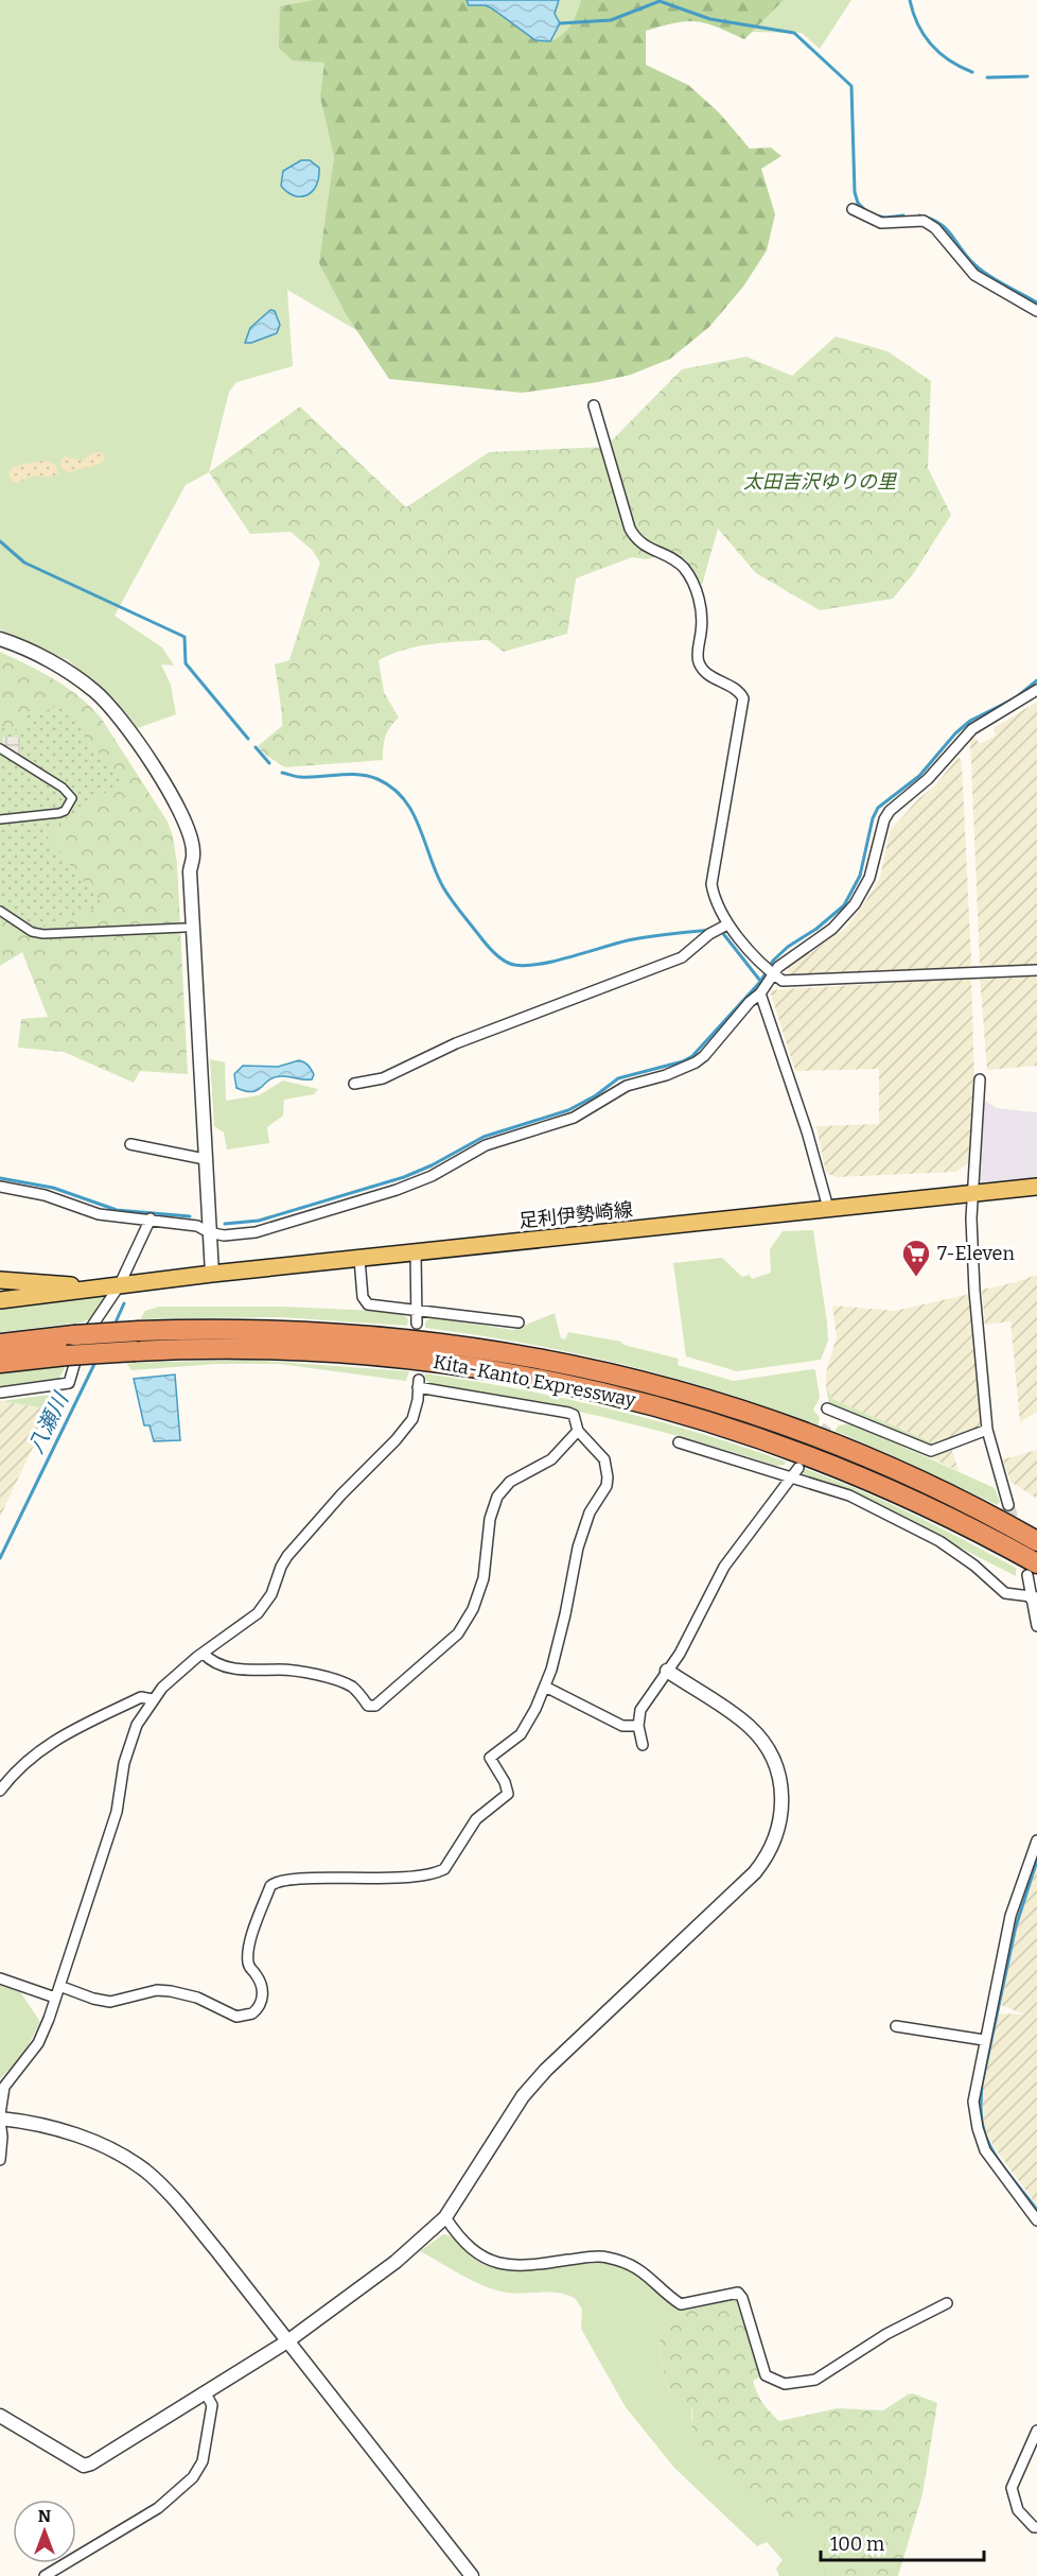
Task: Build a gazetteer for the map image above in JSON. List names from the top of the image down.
{
  "streets": {
    "highway": ["Kita-Kanto Expressway"],
    "main road": ["足利伊勢崎線"]
  },
  "water": ["八瀬川"],
  "parks": ["太田吉沢ゆりの里"],
  "places": {
    "supermarket": ["7-Eleven"]
  },
  "scale_bar": "100 m",
  "north": "top"
}
